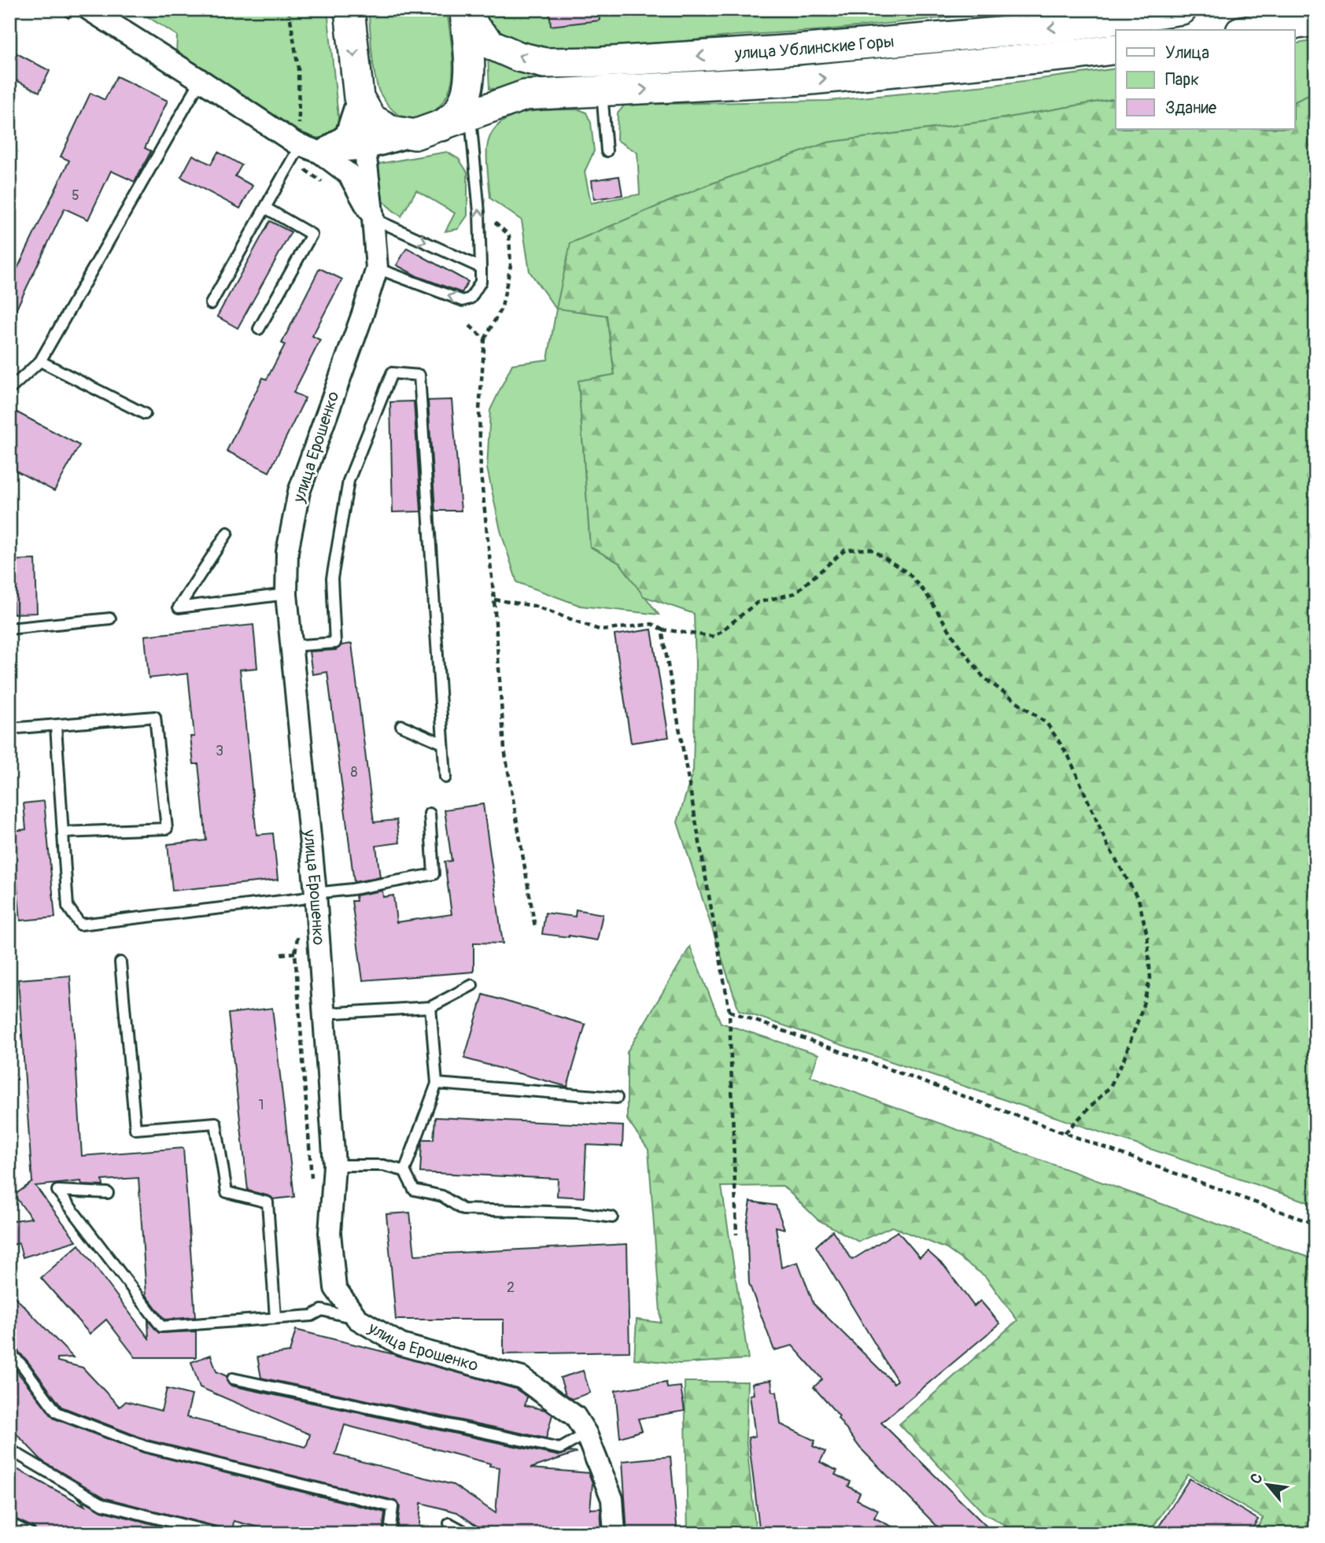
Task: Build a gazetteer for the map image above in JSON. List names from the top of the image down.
{
  "streets": {
    "main road": ["улица Ублинские Горы", "улица Ерошенко"]
  },
  "house_numbers": [
    "5",
    "3",
    "8",
    "1",
    "2"
  ],
  "legend": ["Улица", "Парк", "Здание"],
  "north": "top left"
}
